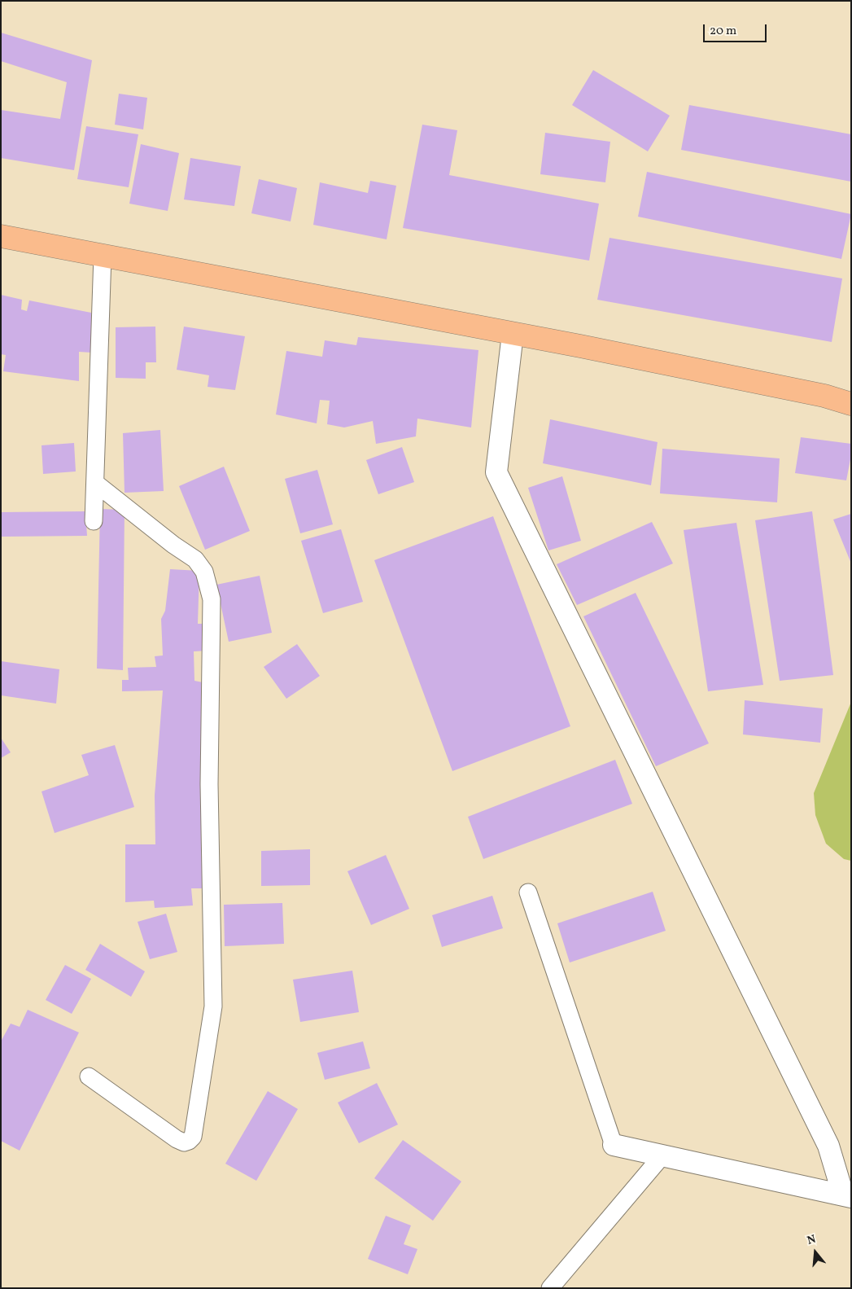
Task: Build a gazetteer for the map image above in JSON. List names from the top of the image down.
{
  "scale_bar": "20 m",
  "north": "top"
}
